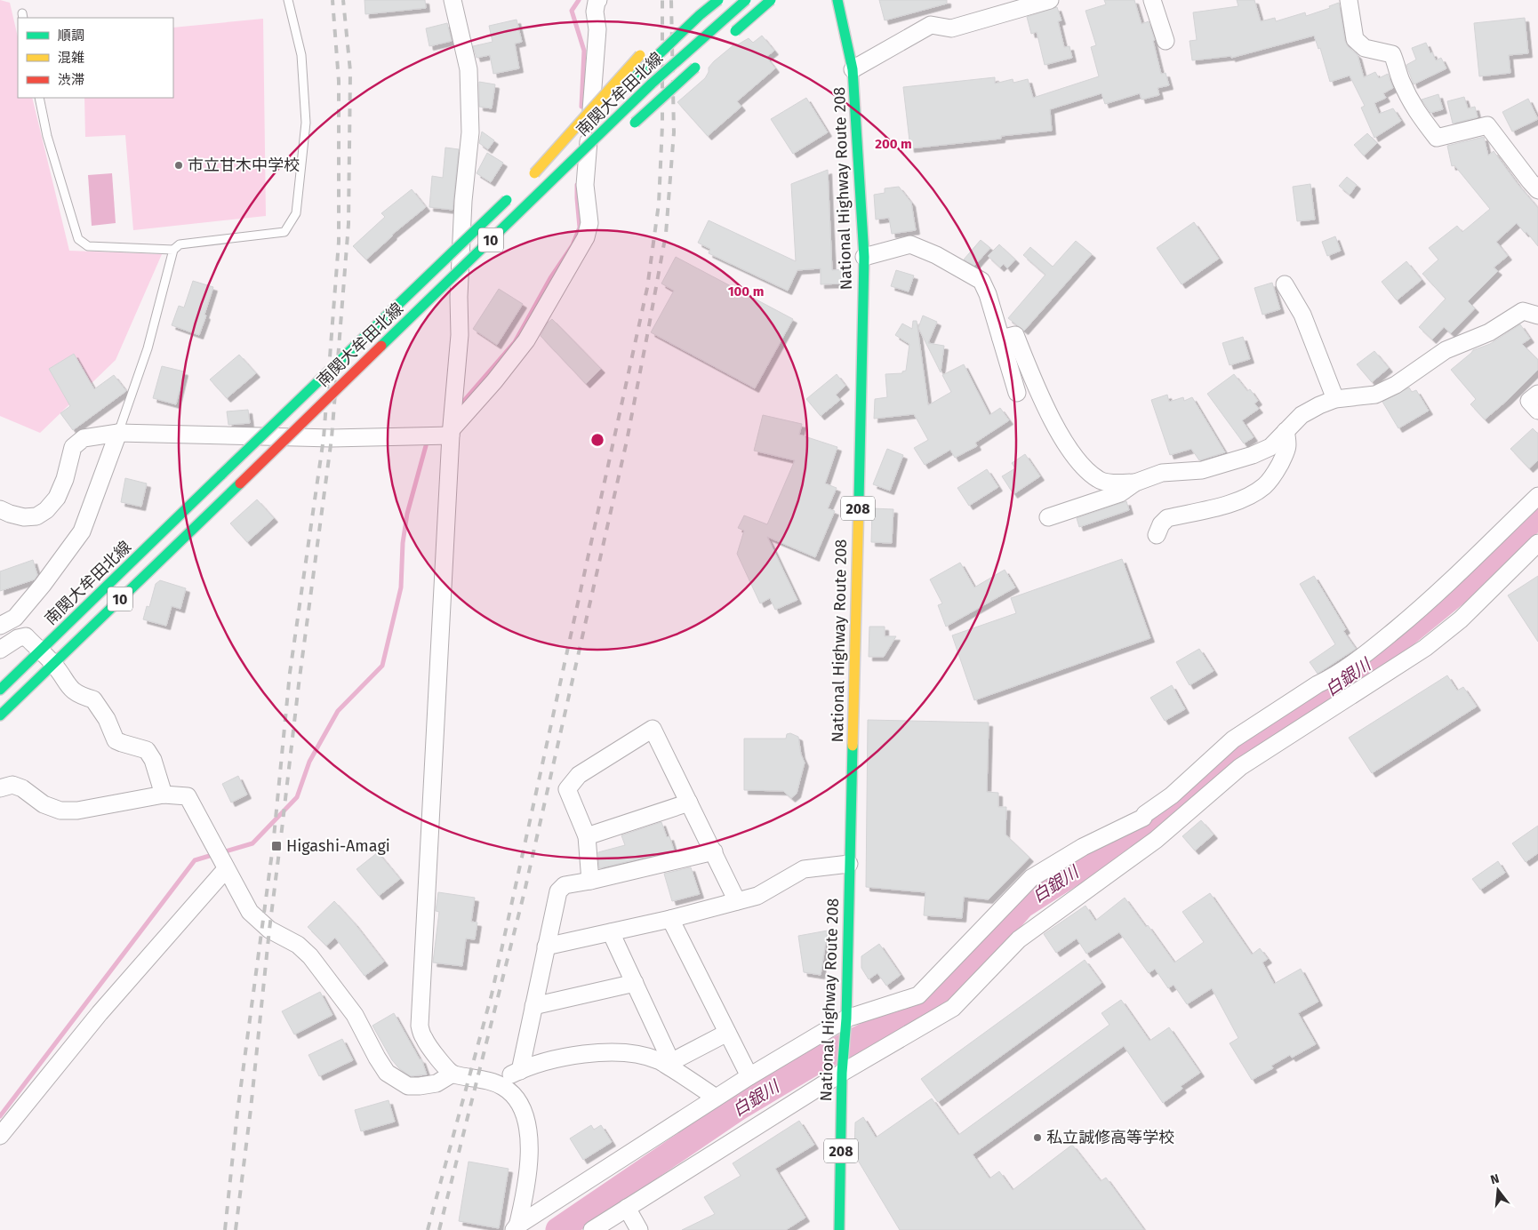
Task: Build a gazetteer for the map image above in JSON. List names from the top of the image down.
{
  "streets": {
    "main road": [
      "南関大牟田北線",
      "National Highway Route 208",
      "10",
      "208"
    ]
  },
  "water": ["白銀川"],
  "places": {
    "other": ["市立甘木中学校", "私立誠修高等学校"],
    "transit": ["Higashi-Amagi"]
  },
  "legend": ["順調", "混雑", "渋滞"],
  "north": "top",
  "rings": ["200 m", "100 m"]
}
